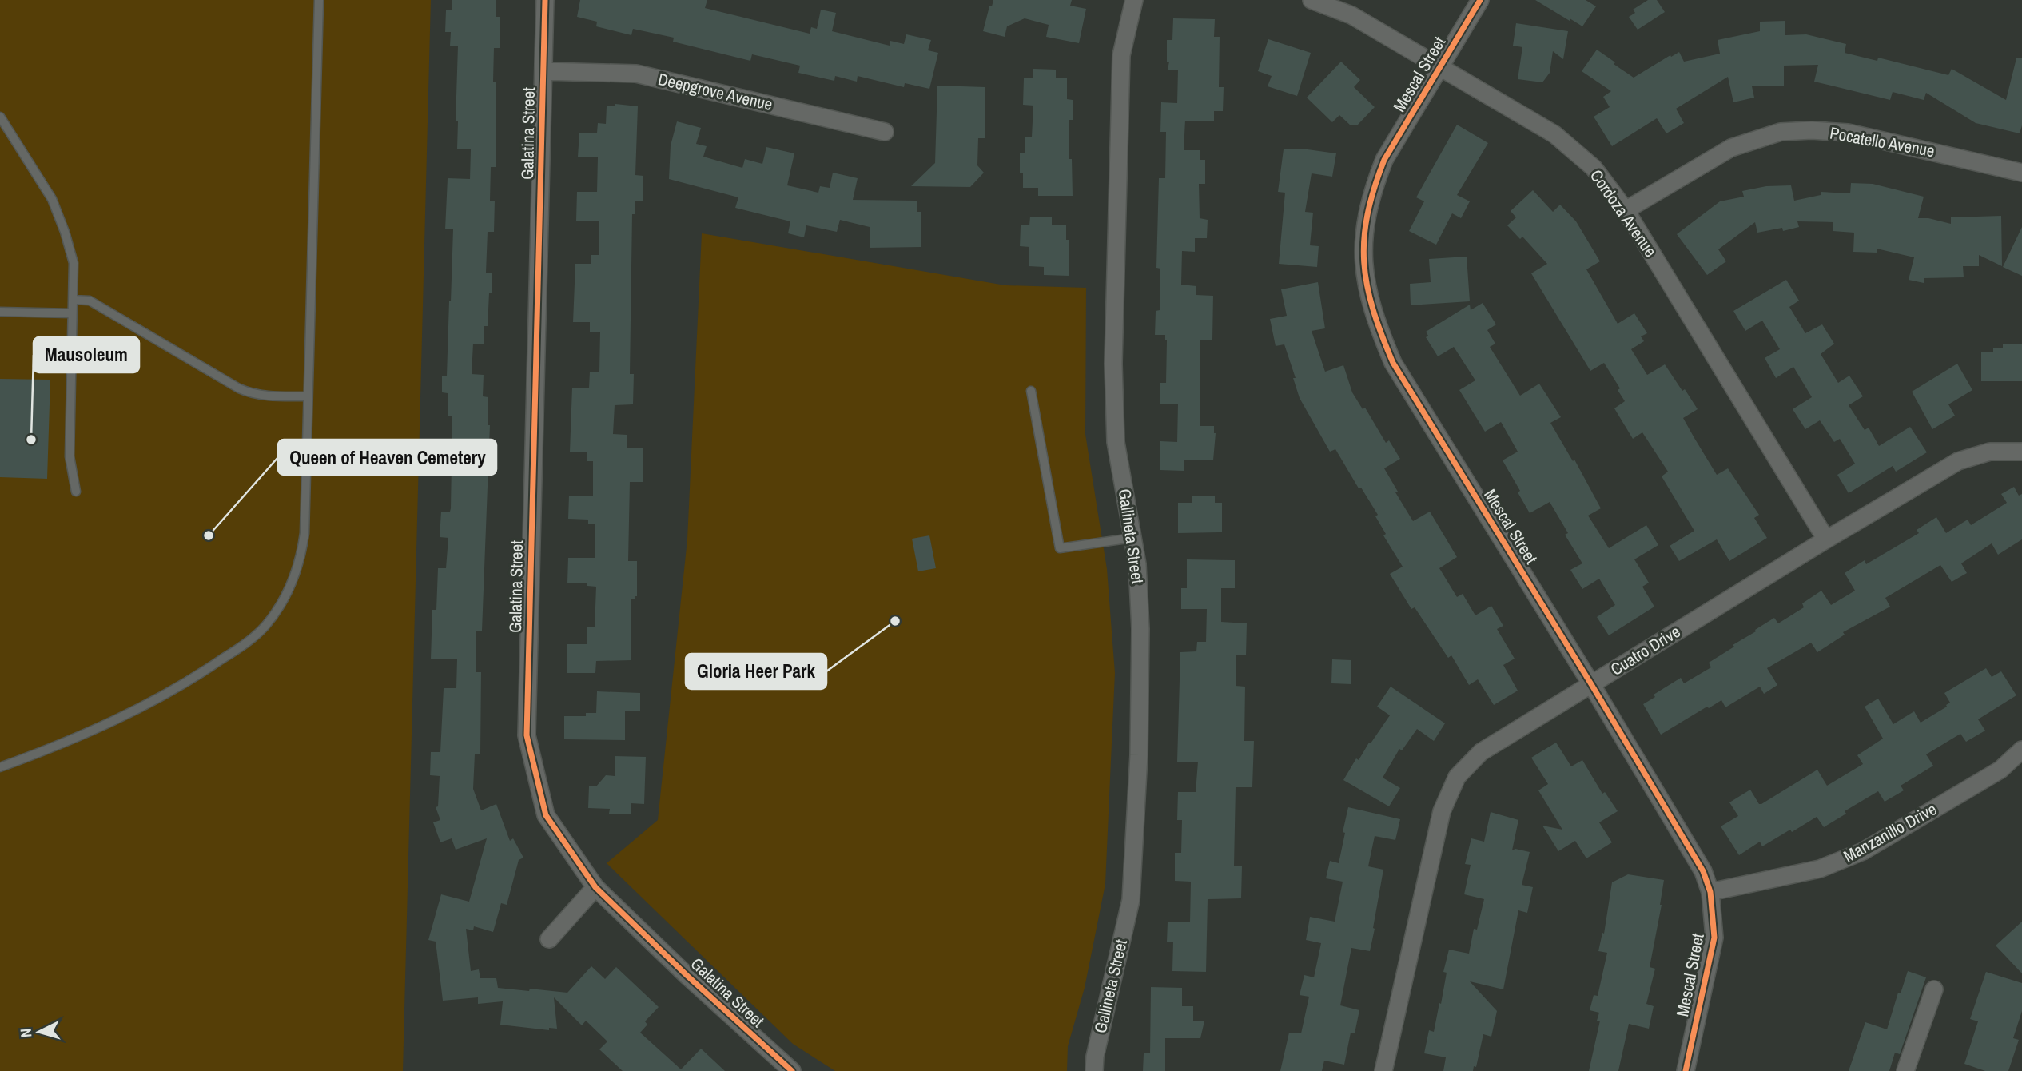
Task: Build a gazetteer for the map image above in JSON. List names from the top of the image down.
{
  "streets": {
    "street": [
      "Mescal Street",
      "Deepgrove Avenue",
      "Galatina Street",
      "Pocatello Avenue",
      "Cordoza Avenue",
      "Gallineta Street",
      "Cuatro Drive",
      "Manzanillo Drive"
    ]
  },
  "crossings": [
    ["Mescal Street", "Cordoza Avenue"],
    ["Mescal Street", "Cuatro Drive"],
    ["Mescal Street", "Manzanillo Drive"],
    ["Deepgrove Avenue", "Galatina Street"],
    ["Pocatello Avenue", "Cordoza Avenue"],
    ["Cordoza Avenue", "Cuatro Drive"]
  ],
  "places": ["Mausoleum", "Queen of Heaven Cemetery", "Gloria Heer Park"],
  "north": "left"
}
